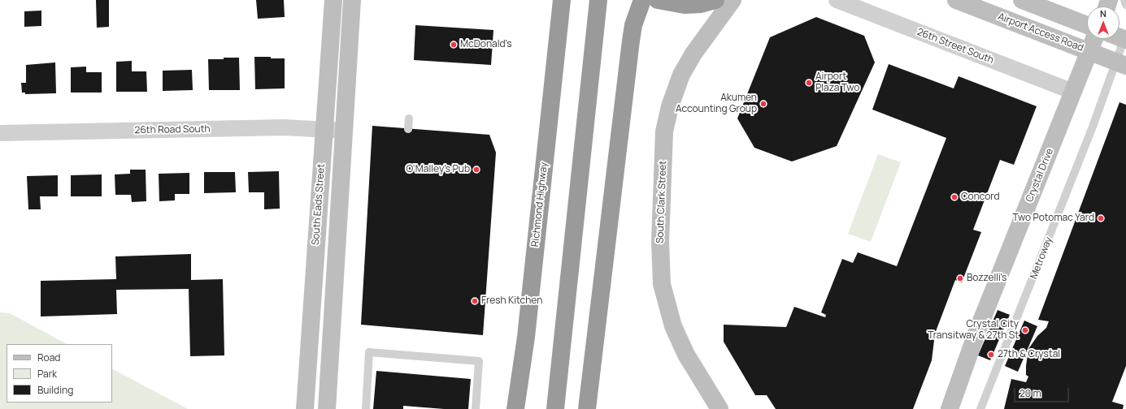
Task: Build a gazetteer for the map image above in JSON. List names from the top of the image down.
{
  "streets": {
    "highway": ["Richmond Highway"],
    "street": [
      "Airport Access Road",
      "26th Street South",
      "26th Road South",
      "Crystal Drive",
      "South Clark Street",
      "South Eads Street"
    ],
    "lane": ["Metroway"]
  },
  "crossings": [
    ["26th Street South", "Crystal Drive"],
    ["26th Road South", "South Eads Street"]
  ],
  "places": [
    "McDonald's",
    "Airport Plaza Two",
    "Akumen Accounting Group",
    "O'Malley's Pub",
    "Concord",
    "Two Potomac Yard",
    "Bozzelli's",
    "Fresh Kitchen",
    "Crystal City Transitway & 27th St",
    "27th & Crystal"
  ],
  "legend": ["Road", "Park", "Building"],
  "scale_bar": "20 m",
  "north": "top"
}
